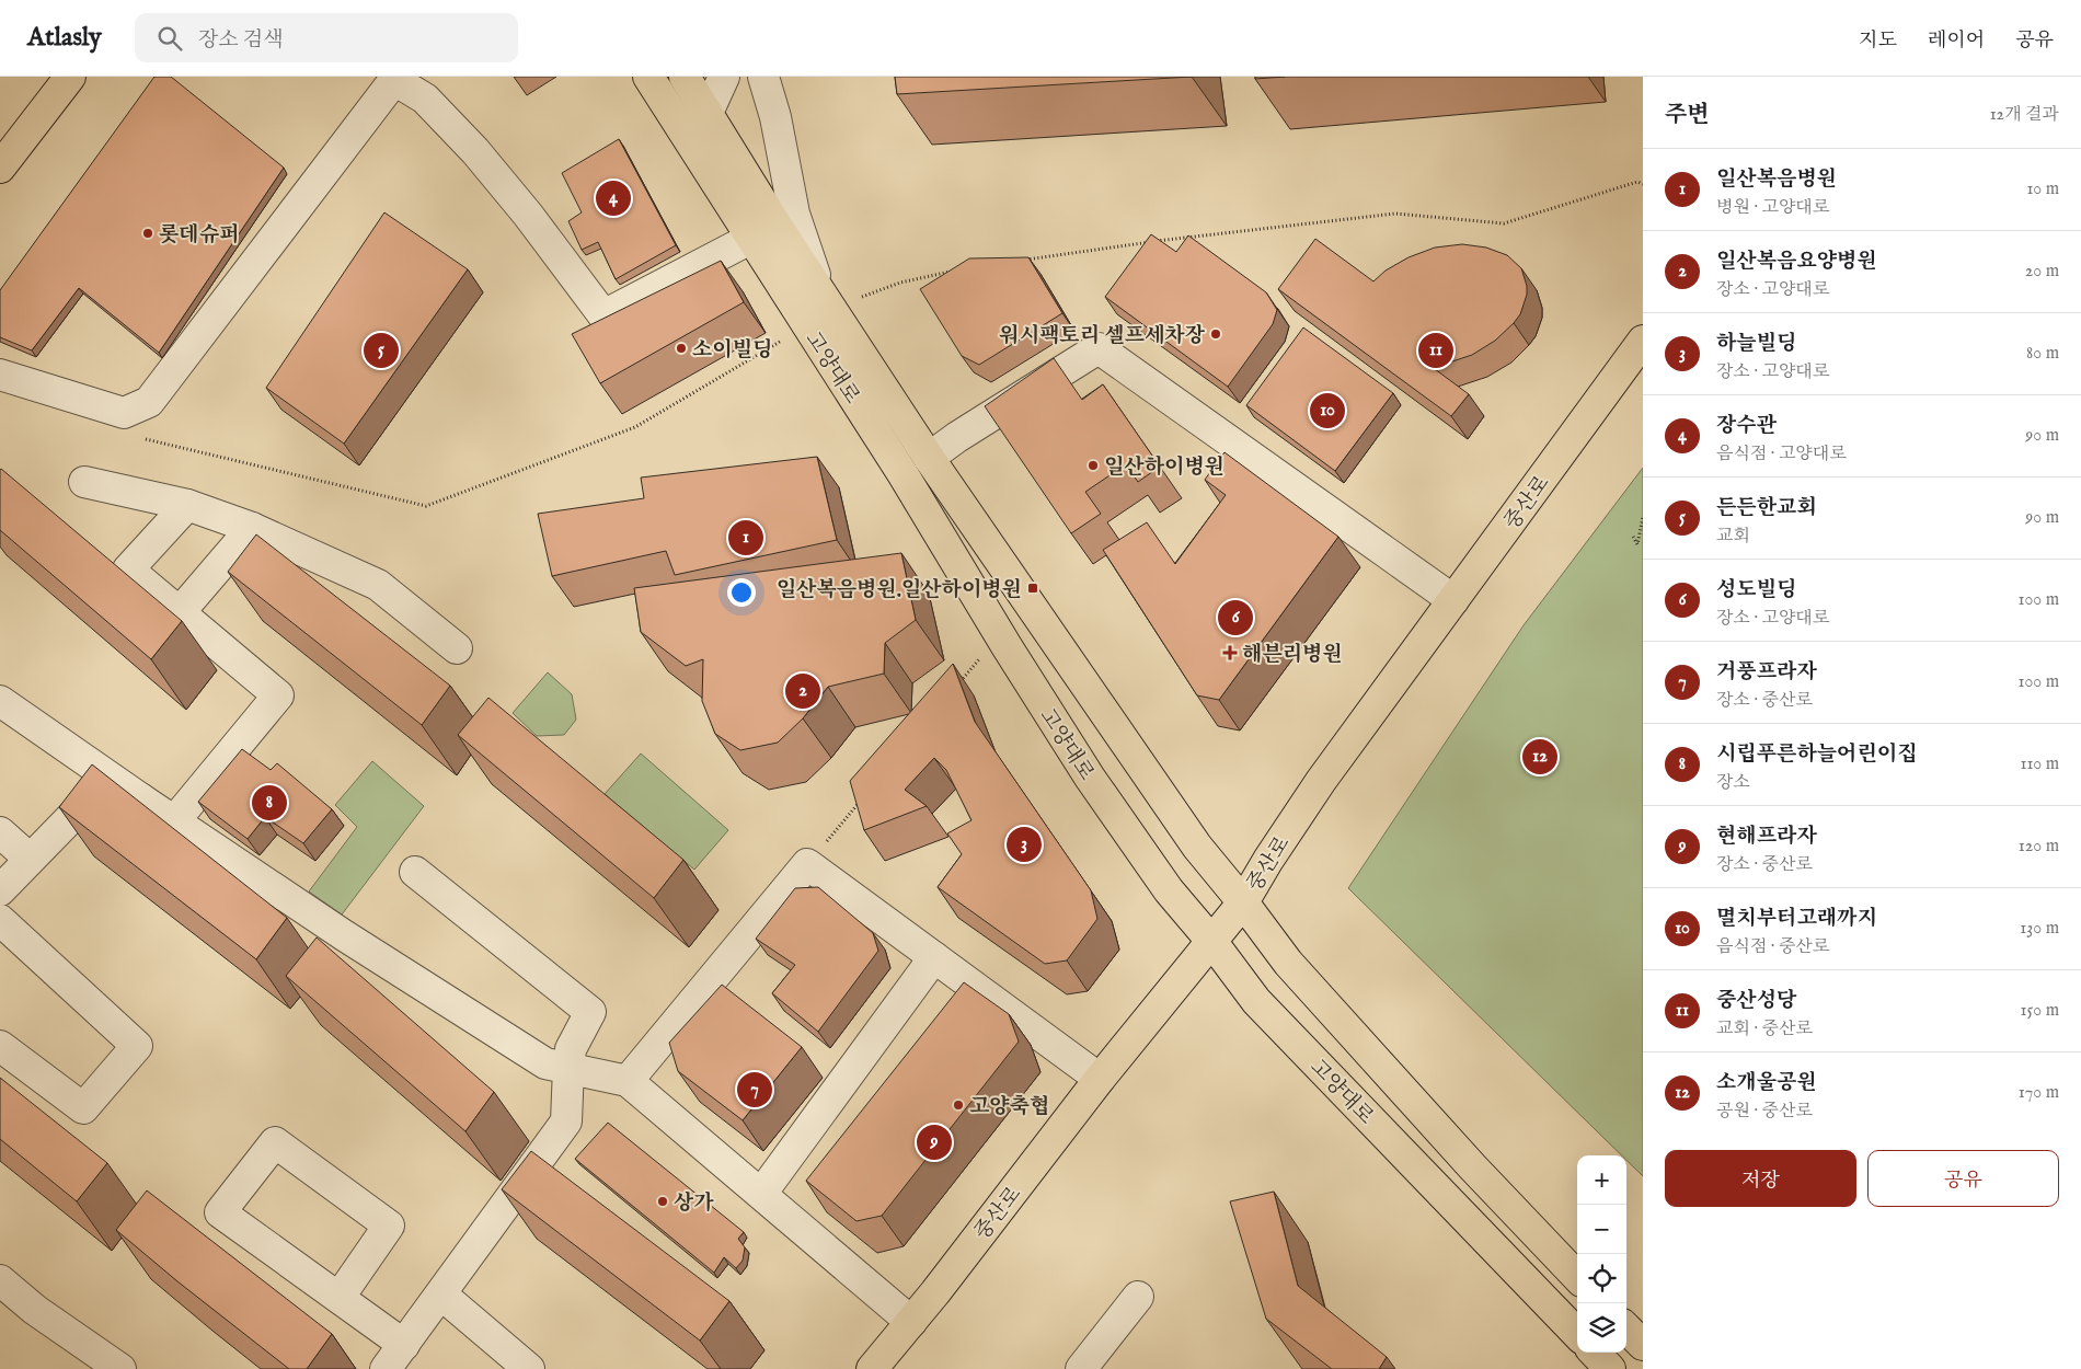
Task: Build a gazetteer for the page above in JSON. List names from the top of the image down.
{
  "streets": {
    "main road": ["고양대로", "중산로"]
  },
  "crossings": [
    ["고양대로", "중산로"]
  ],
  "places": {
    "other": [
      "롯데슈퍼",
      "워시팩토리 셀프세차장",
      "소이빌딩",
      "일산하이병원",
      "고양축협",
      "상가"
    ],
    "transit": ["일산복음병원.일산하이병원"],
    "health": ["해븐리병원"]
  },
  "page": {
    "header": "Atlasly",
    "search": "장소 검색",
    "nav": ["지도", "레이어", "공유"],
    "heading": ["주변", "12개 결과"],
    "list": [
      {
        "mark": "1",
        "name": "일산복음병원",
        "note": "병원 · 고양대로",
        "value": "10 m"
      },
      {
        "mark": "2",
        "name": "일산복음요양병원",
        "note": "장소 · 고양대로",
        "value": "20 m"
      },
      {
        "mark": "3",
        "name": "하늘빌딩",
        "note": "장소 · 고양대로",
        "value": "80 m"
      },
      {
        "mark": "4",
        "name": "장수관",
        "note": "음식점 · 고양대로",
        "value": "90 m"
      },
      {
        "mark": "5",
        "name": "든든한교회",
        "note": "교회",
        "value": "90 m"
      },
      {
        "mark": "6",
        "name": "성도빌딩",
        "note": "장소 · 고양대로",
        "value": "100 m"
      },
      {
        "mark": "7",
        "name": "거풍프라자",
        "note": "장소 · 중산로",
        "value": "100 m"
      },
      {
        "mark": "8",
        "name": "시립푸른하늘어린이집",
        "note": "장소",
        "value": "110 m"
      },
      {
        "mark": "9",
        "name": "현해프라자",
        "note": "장소 · 중산로",
        "value": "120 m"
      },
      {
        "mark": "10",
        "name": "멸치부터고래까지",
        "note": "음식점 · 중산로",
        "value": "130 m"
      },
      {
        "mark": "11",
        "name": "중산성당",
        "note": "교회 · 중산로",
        "value": "150 m"
      },
      {
        "mark": "12",
        "name": "소개울공원",
        "note": "공원 · 중산로",
        "value": "170 m"
      }
    ],
    "pins": [
      "4",
      "5",
      "11",
      "10",
      "1",
      "6",
      "2",
      "12",
      "8",
      "3",
      "7",
      "9"
    ],
    "buttons": ["저장", "공유"],
    "map_buttons": ["+", "−"]
  }
}
